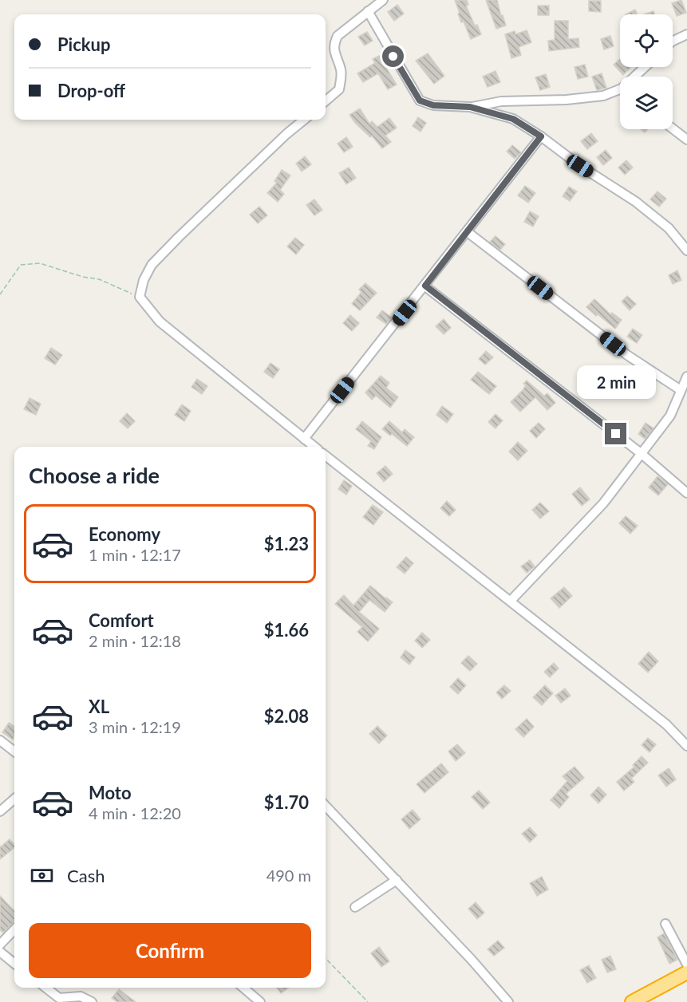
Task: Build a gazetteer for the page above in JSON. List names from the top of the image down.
{
  "page": {
    "banner": ["Pickup", "Drop-off"],
    "bubble": "2 min",
    "heading": "Choose a ride",
    "list": [
      {
        "name": "Economy",
        "note": "1 min · 12:17",
        "value": "$1.23"
      },
      {
        "name": "Comfort",
        "note": "2 min · 12:18",
        "value": "$1.66"
      },
      {
        "name": "XL",
        "note": "3 min · 12:19",
        "value": "$2.08"
      },
      {
        "name": "Moto",
        "note": "4 min · 12:20",
        "value": "$1.70"
      }
    ],
    "pay": ["Cash", "490 m"],
    "buttons": "Confirm"
  }
}
